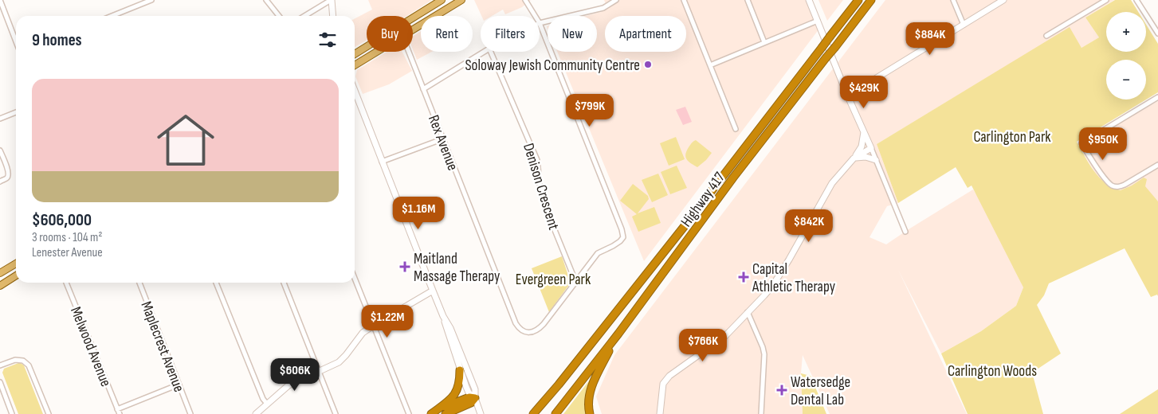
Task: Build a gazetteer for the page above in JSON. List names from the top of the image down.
{
  "streets": {
    "highway": ["Highway 417"],
    "street": [
      "Rex Avenue",
      "Denison Crescent",
      "Melwood Avenue",
      "Maplecrest Avenue"
    ]
  },
  "crossings": [
    ["Rex Avenue", "Denison Crescent"]
  ],
  "parks": ["Carlington Park", "Evergreen Park", "Carlington Woods"],
  "places": {
    "other": ["Soloway Jewish Community Centre"],
    "health": ["Maitland Massage Therapy", "Capital Athletic Therapy", "Watersedge Dental Lab"]
  },
  "page": {
    "map_buttons": ["+", "−"],
    "chip": [
      "Buy",
      "Rent",
      "Filters",
      "New",
      "Apartment"
    ],
    "heading": "9 homes",
    "price": [
      "$884K",
      "$429K",
      "$799K",
      "$950K",
      "$1.16M",
      "$842K",
      "$1.22M",
      "$766K",
      "$606K"
    ],
    "list": [
      {
        "name": "$606,000",
        "note": "3 rooms · 104 m² · Lenester Avenue"
      }
    ]
  }
}
